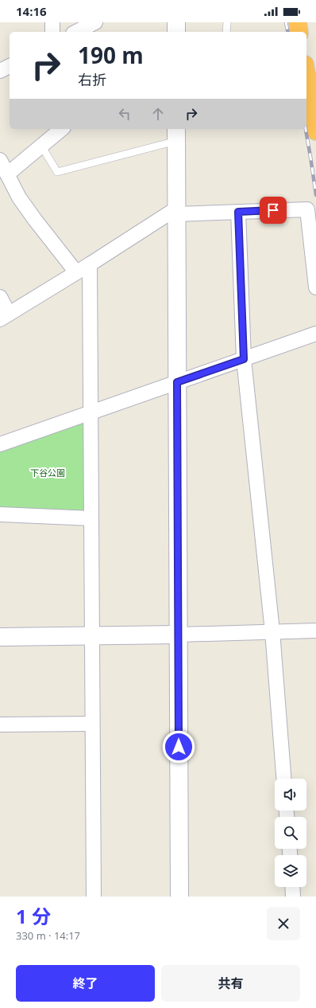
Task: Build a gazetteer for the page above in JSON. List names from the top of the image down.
{
  "parks": ["下谷公園"],
  "page": {
    "status": "14:16",
    "turn": ["190 m", "右折"],
    "heading": ["1 分", "330 m · 14:17"],
    "buttons": ["終了", "共有"]
  }
}
